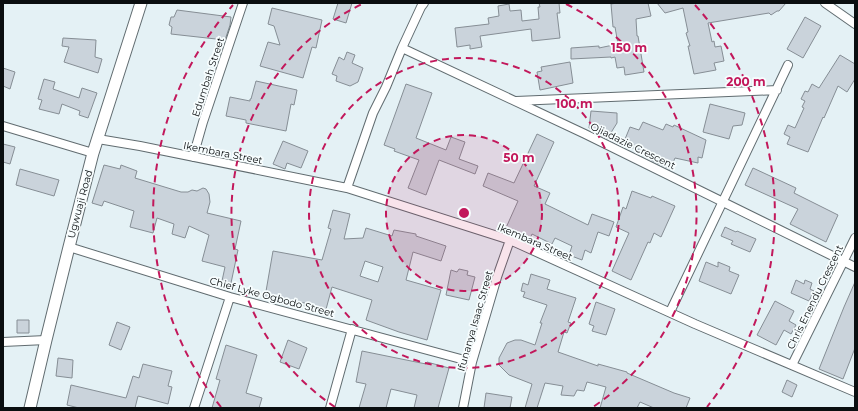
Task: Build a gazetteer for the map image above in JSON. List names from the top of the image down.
{
  "streets": {
    "main road": ["Ugwuaji Road"],
    "street": [
      "Edumbah Street",
      "Ojiadazie Crescent",
      "Ikembara Street",
      "Chief Lyke Ogbodo Street",
      "Chris Enendu Crescent",
      "Ifunanya Isaac Street"
    ]
  },
  "crossings": [
    ["Edumbah Street", "Ikembara Street"],
    ["Ojiadazie Crescent", "Chris Enendu Crescent"],
    ["Ikembara Street", "Ugwuaji Road"],
    ["Ikembara Street", "Chris Enendu Crescent"],
    ["Ikembara Street", "Ifunanya Isaac Street"],
    ["Ugwuaji Road", "Chief Lyke Ogbodo Street"],
    ["Chief Lyke Ogbodo Street", "Ifunanya Isaac Street"]
  ],
  "rings": [
    "150 m",
    "200 m",
    "100 m",
    "50 m"
  ]
}
